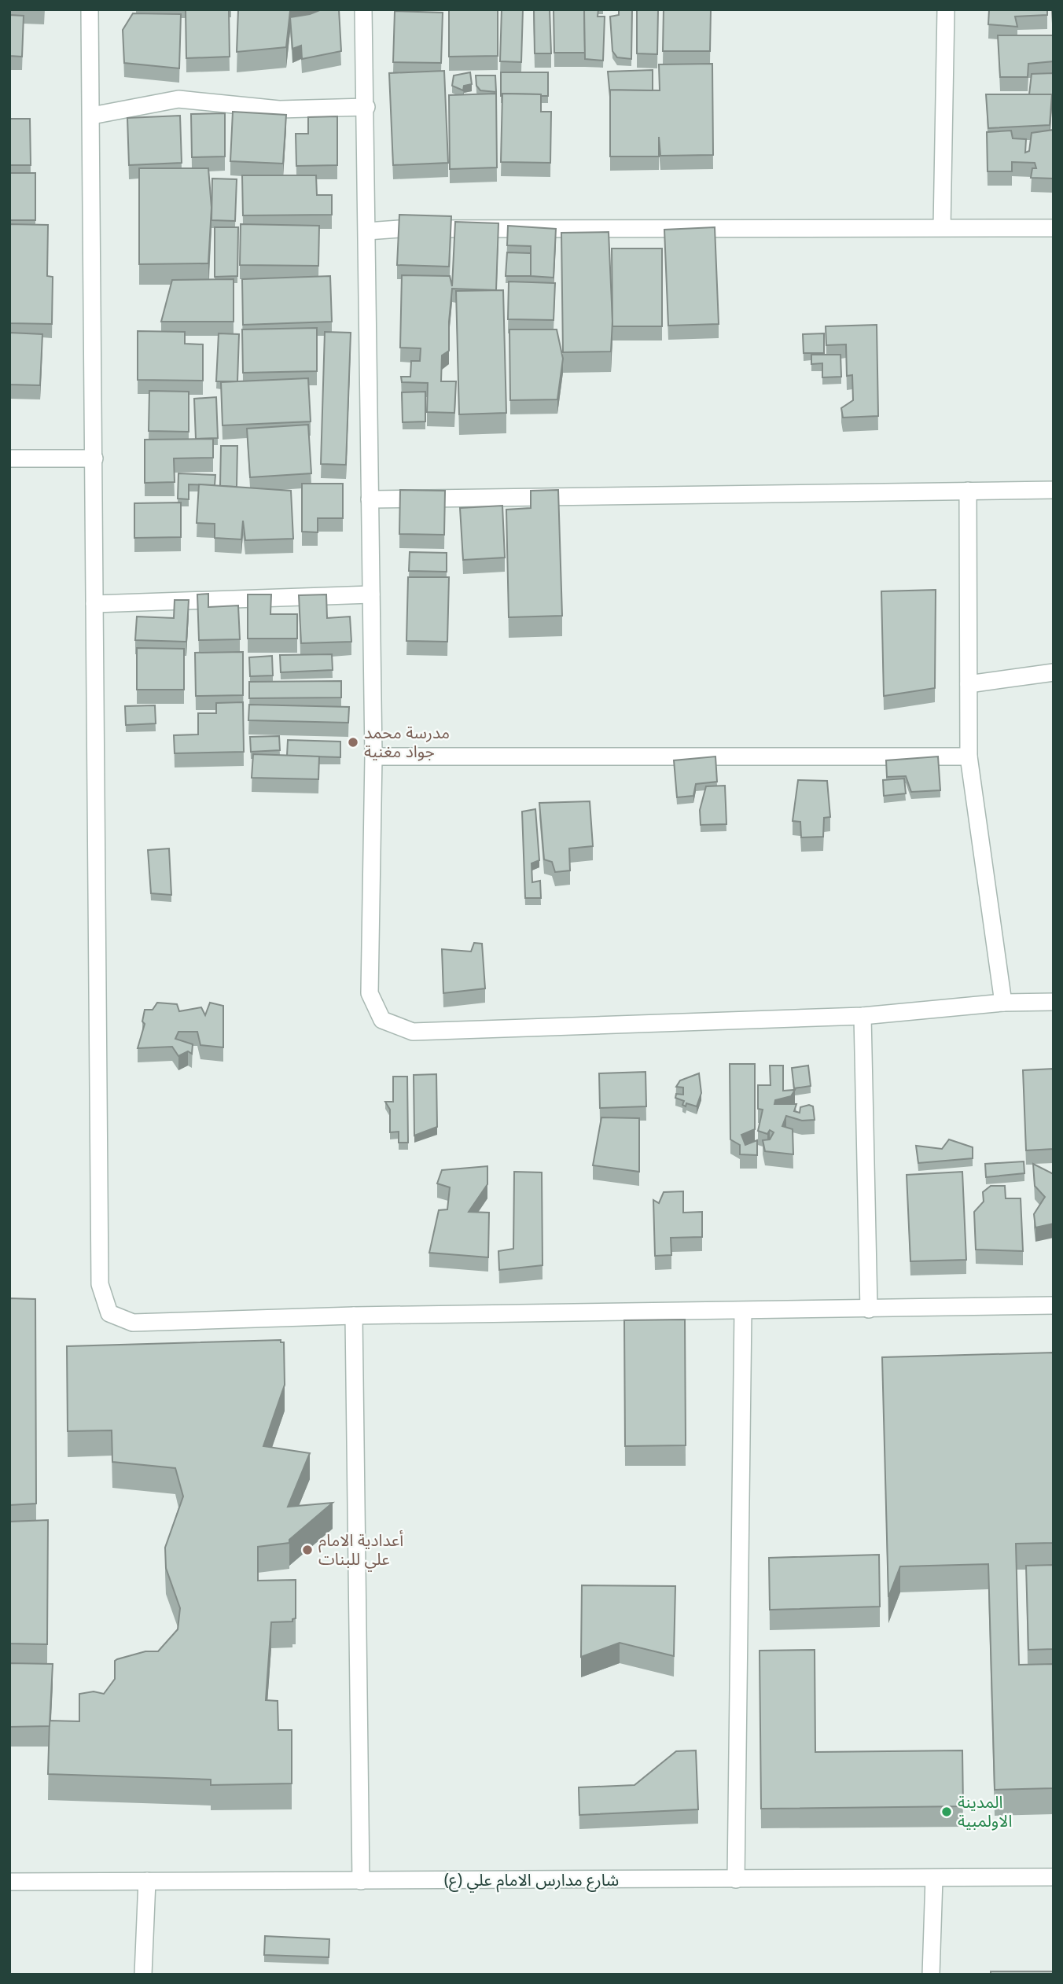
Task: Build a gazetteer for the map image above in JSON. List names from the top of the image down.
{
  "streets": {
    "street": ["شارع مدارس الامام علي (ع)"]
  },
  "places": ["مدرسة محمد جواد مغنية", "أعدادية الامام علي للبنات", "المدينة الاولمبية"]
}
